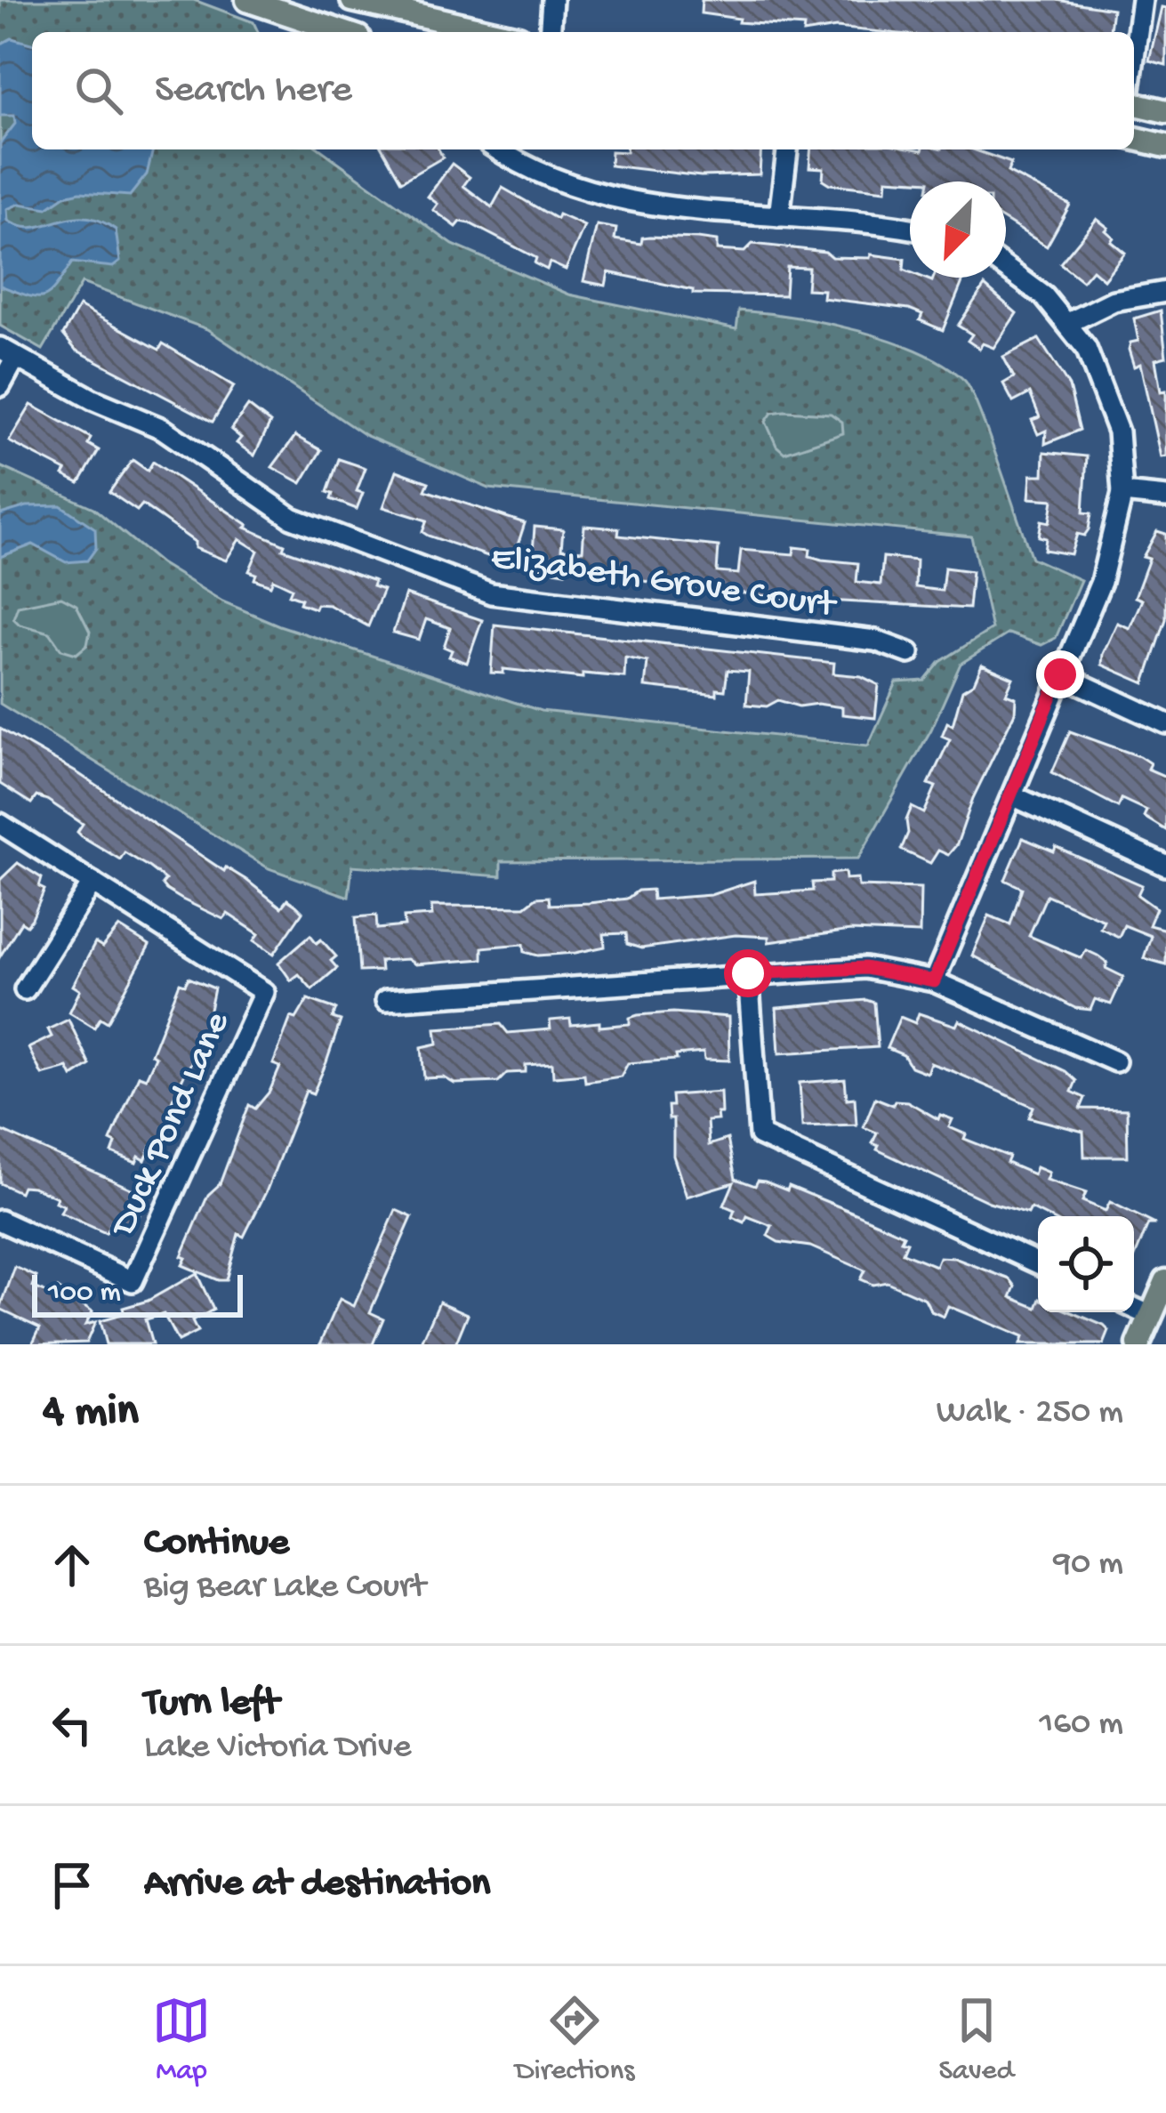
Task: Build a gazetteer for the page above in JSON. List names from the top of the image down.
{
  "streets": {
    "street": ["Elizabeth Grove Court", "Duck Pond Lane"]
  },
  "scale_bar": "100 m",
  "north": "bottom left",
  "page": {
    "search": "Search here",
    "scale": "100 m",
    "heading": ["4 min", "Walk · 250 m"],
    "list": [
      ["Continue", "Big Bear Lake Court", "90 m"],
      ["Turn left", "Lake Victoria Drive", "160 m"],
      "Arrive at destination"
    ],
    "nav": ["Map", "Directions", "Saved"]
  }
}
